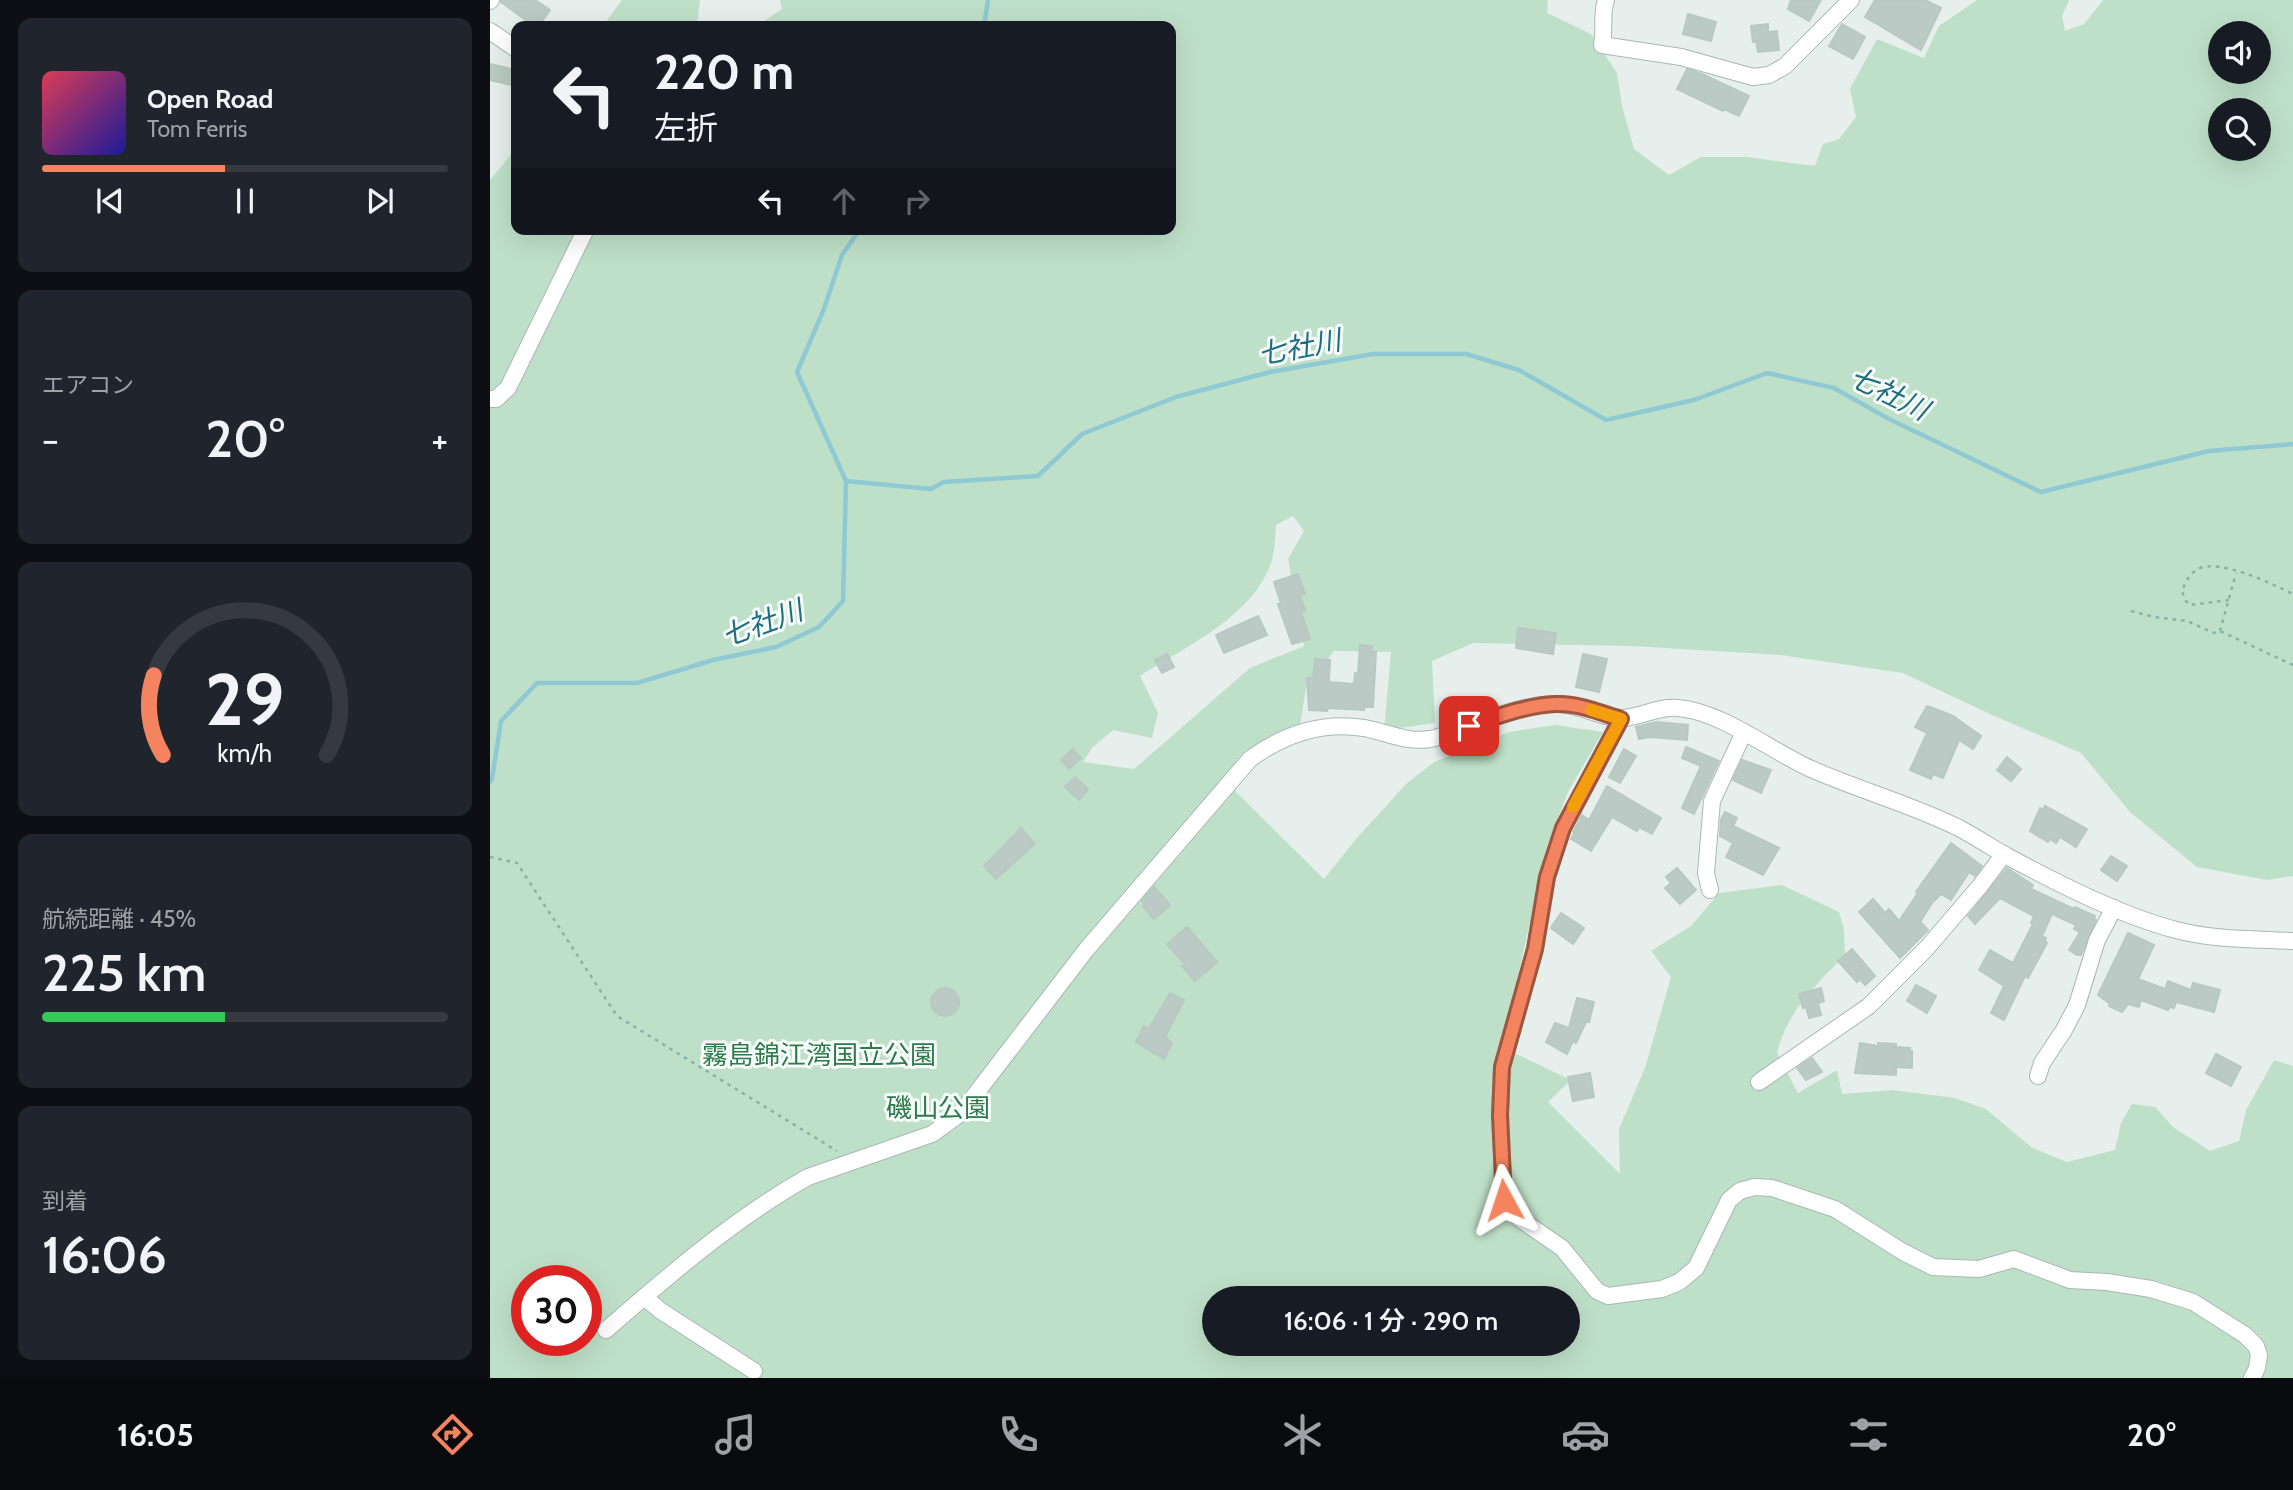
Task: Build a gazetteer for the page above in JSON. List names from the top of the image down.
{
  "water": ["七社川"],
  "parks": ["霧島錦江湾国立公園", "磯山公園"],
  "page": {
    "turn": ["220 m", "左折"],
    "song": ["Open Road", "Tom Ferris"],
    "tile": [
      "エアコン",
      ["航続距離 · 45%", "225 km"],
      ["到着", "16:06"]
    ],
    "heat": ["−", "20°", "+"],
    "limit": "30",
    "trip": "16:06 · 1 分 · 290 m",
    "tabs": ["16:05", "20°"],
    "gauge": ["29", "km/h"]
  }
}
